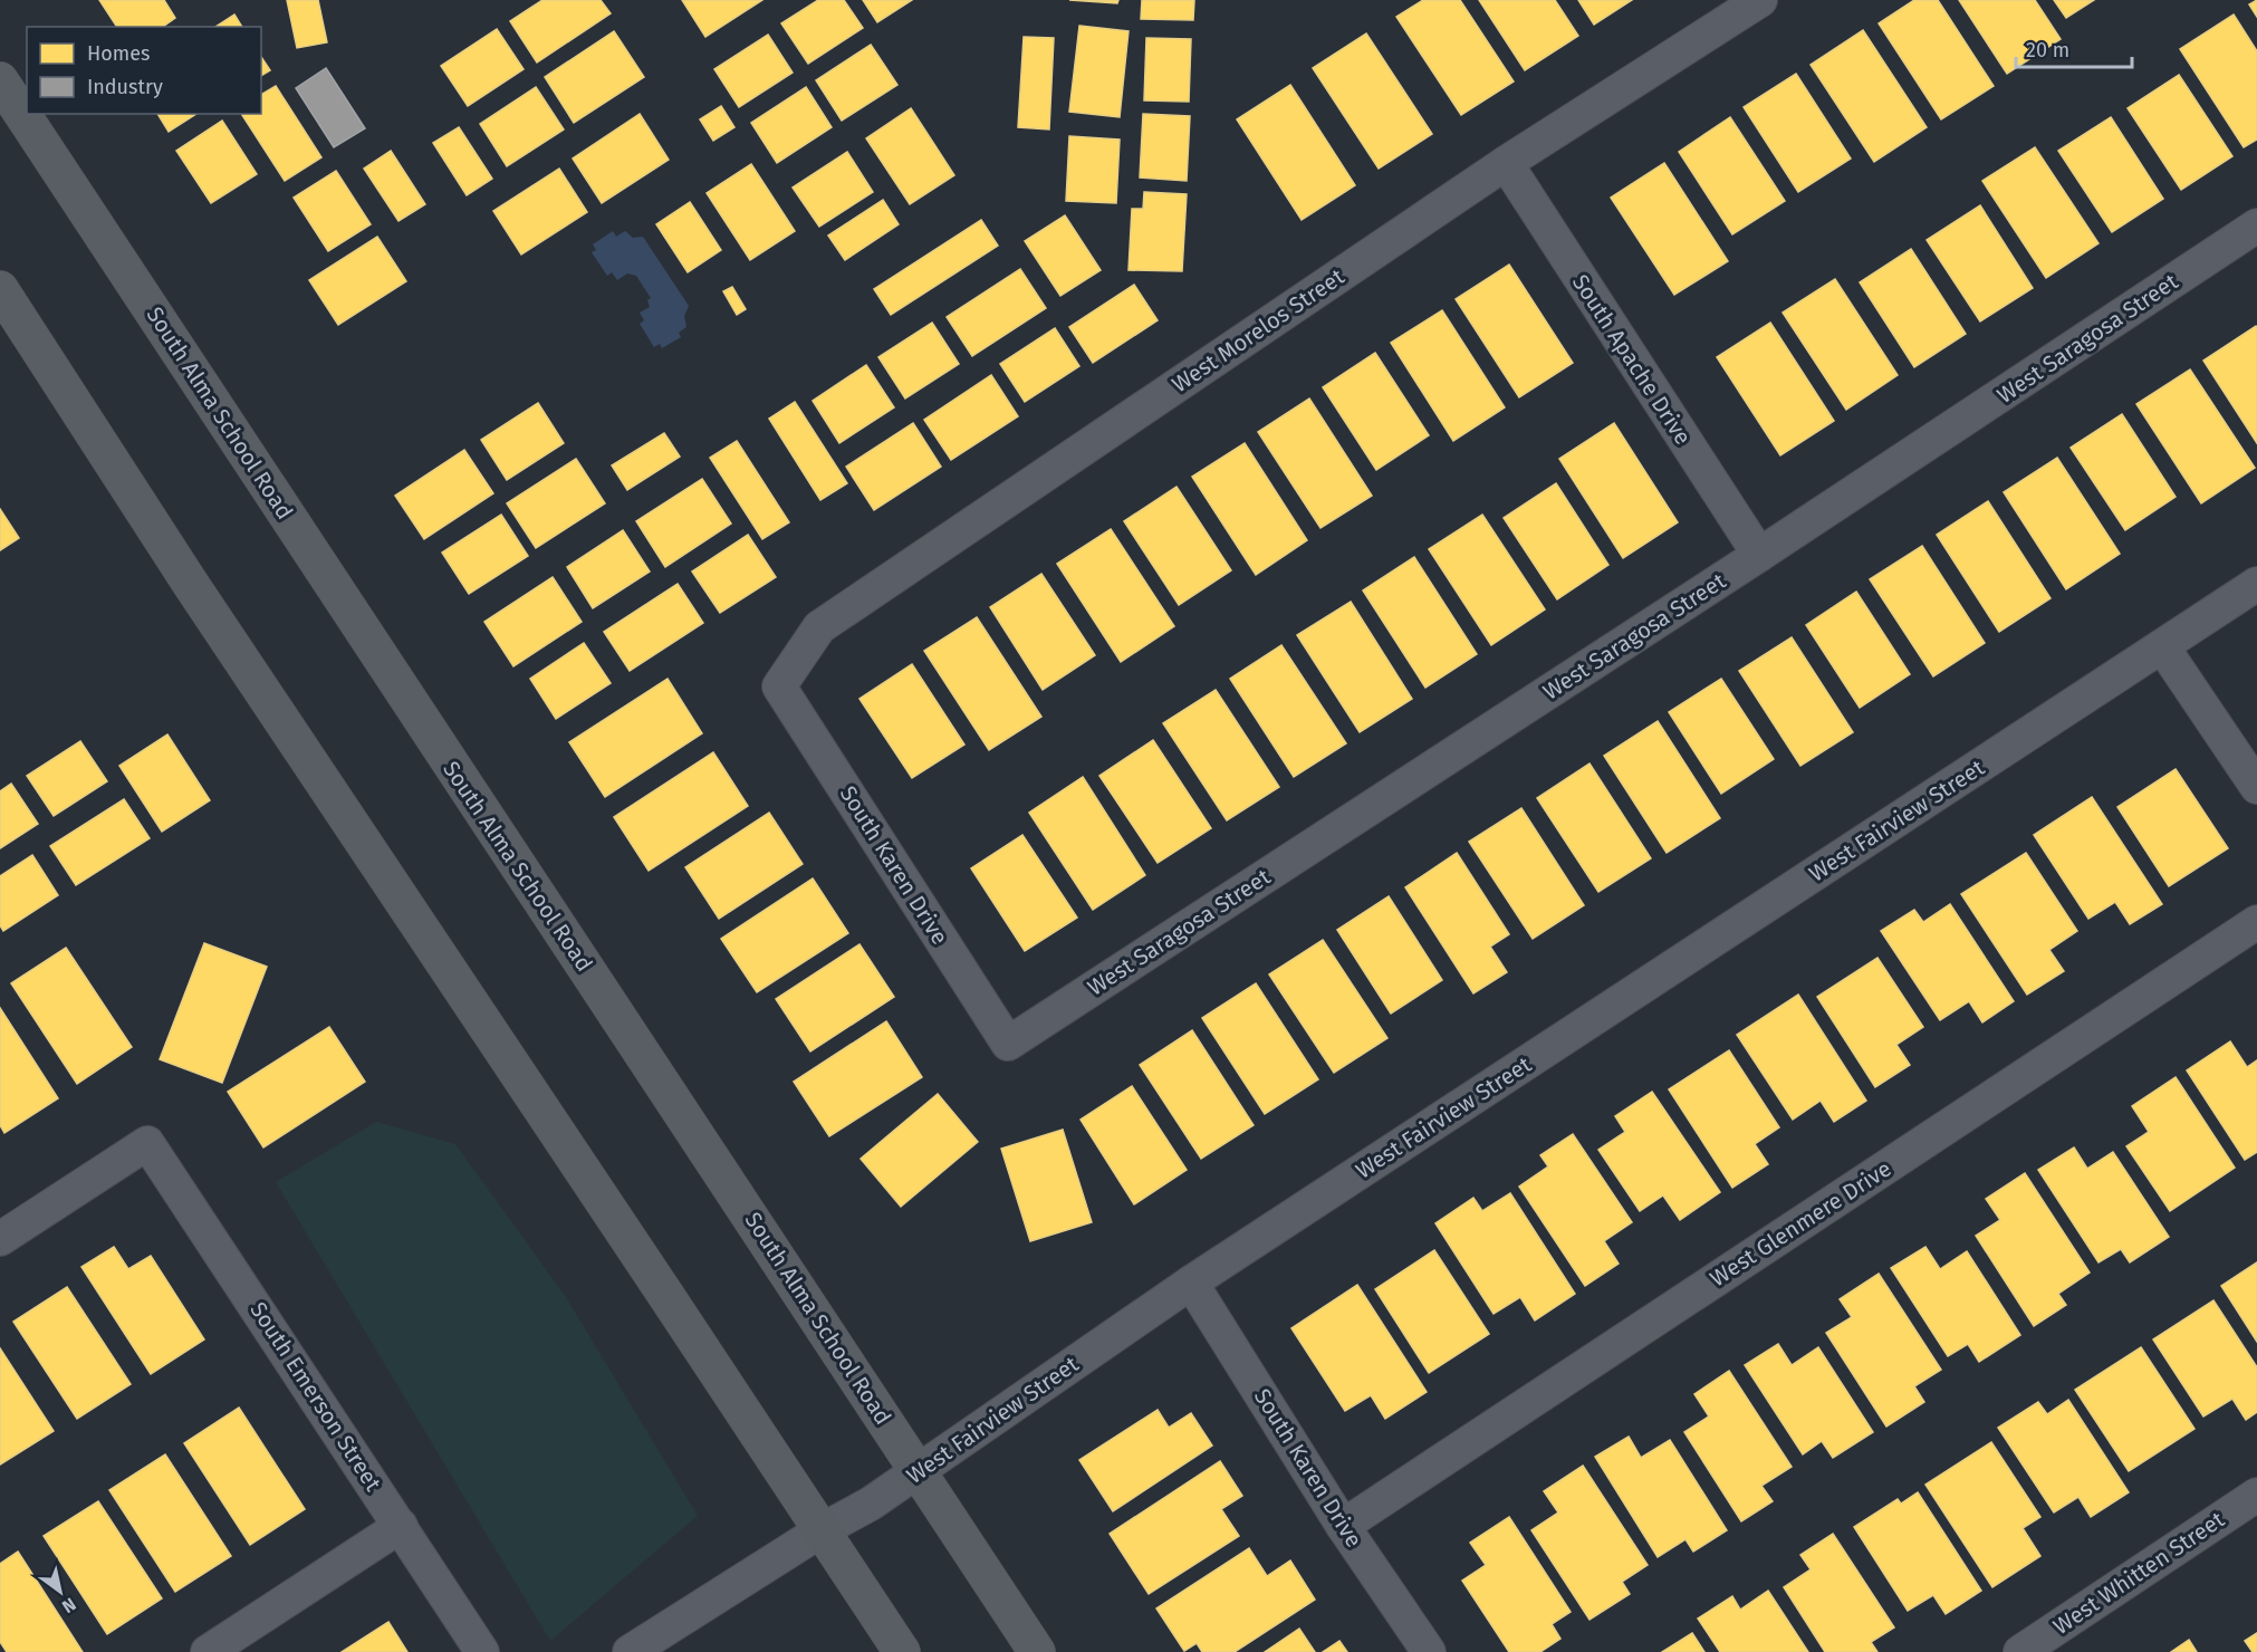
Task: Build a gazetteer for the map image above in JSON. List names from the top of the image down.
{
  "streets": {
    "main road": ["South Alma School Road"],
    "street": [
      "West Morelos Street",
      "West Saragosa Street",
      "South Apache Drive",
      "West Fairview Street",
      "South Karen Drive",
      "West Glenmere Drive",
      "South Emerson Street",
      "West Whitten Street"
    ]
  },
  "crossings": [
    ["West Morelos Street", "South Apache Drive"],
    ["West Morelos Street", "South Karen Drive"],
    ["West Saragosa Street", "South Apache Drive"],
    ["West Saragosa Street", "South Karen Drive"],
    ["South Alma School Road", "West Fairview Street"],
    ["West Fairview Street", "South Karen Drive"],
    ["South Karen Drive", "West Glenmere Drive"]
  ],
  "legend": ["Homes", "Industry"],
  "scale_bar": "20 m",
  "north": "bottom right"
}
